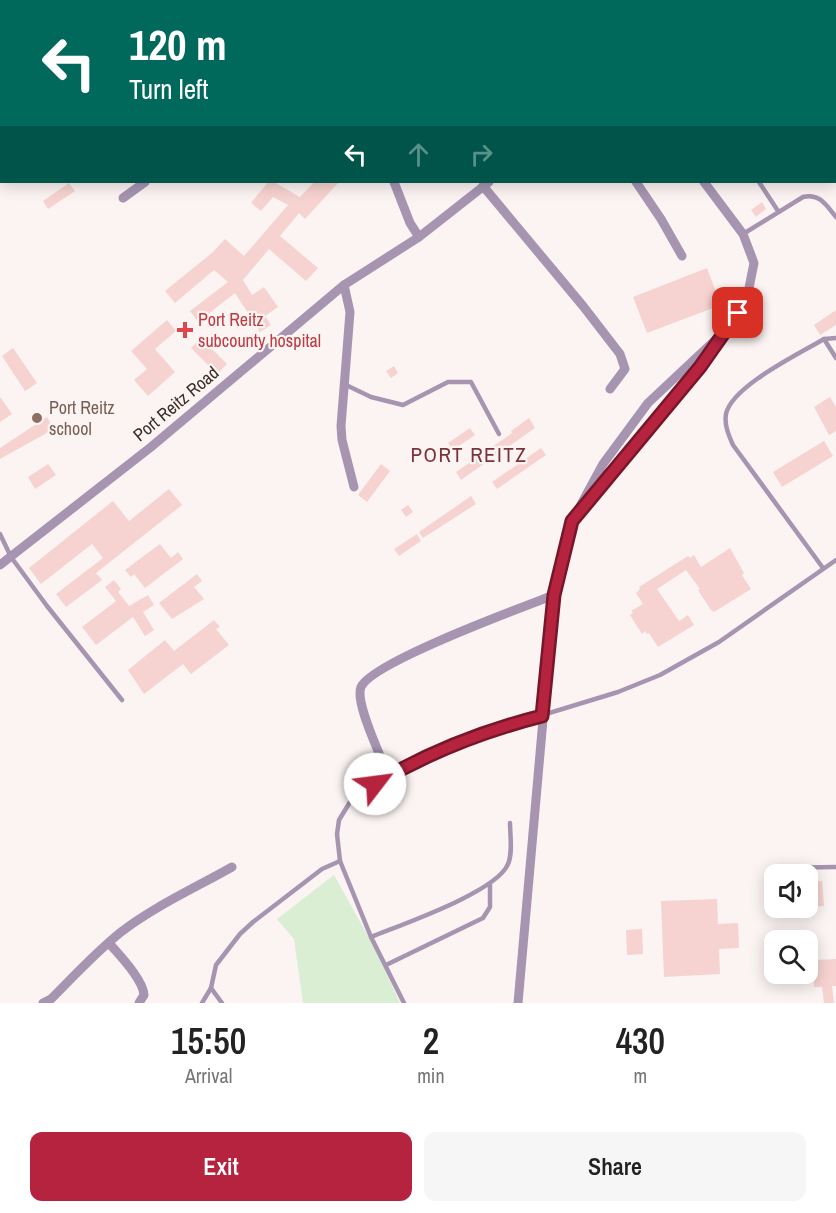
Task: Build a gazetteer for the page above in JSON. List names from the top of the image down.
{
  "streets": {
    "street": ["Port Reitz Road"]
  },
  "districts": ["PORT REITZ"],
  "places": {
    "health": ["Port Reitz subcounty hospital"],
    "other": ["Port Reitz school"]
  },
  "page": {
    "turn": ["120 m", "Turn left"],
    "eta": [
      "15:50",
      "Arrival",
      "2",
      "min",
      "430",
      "m"
    ],
    "buttons": ["Exit", "Share"]
  }
}
